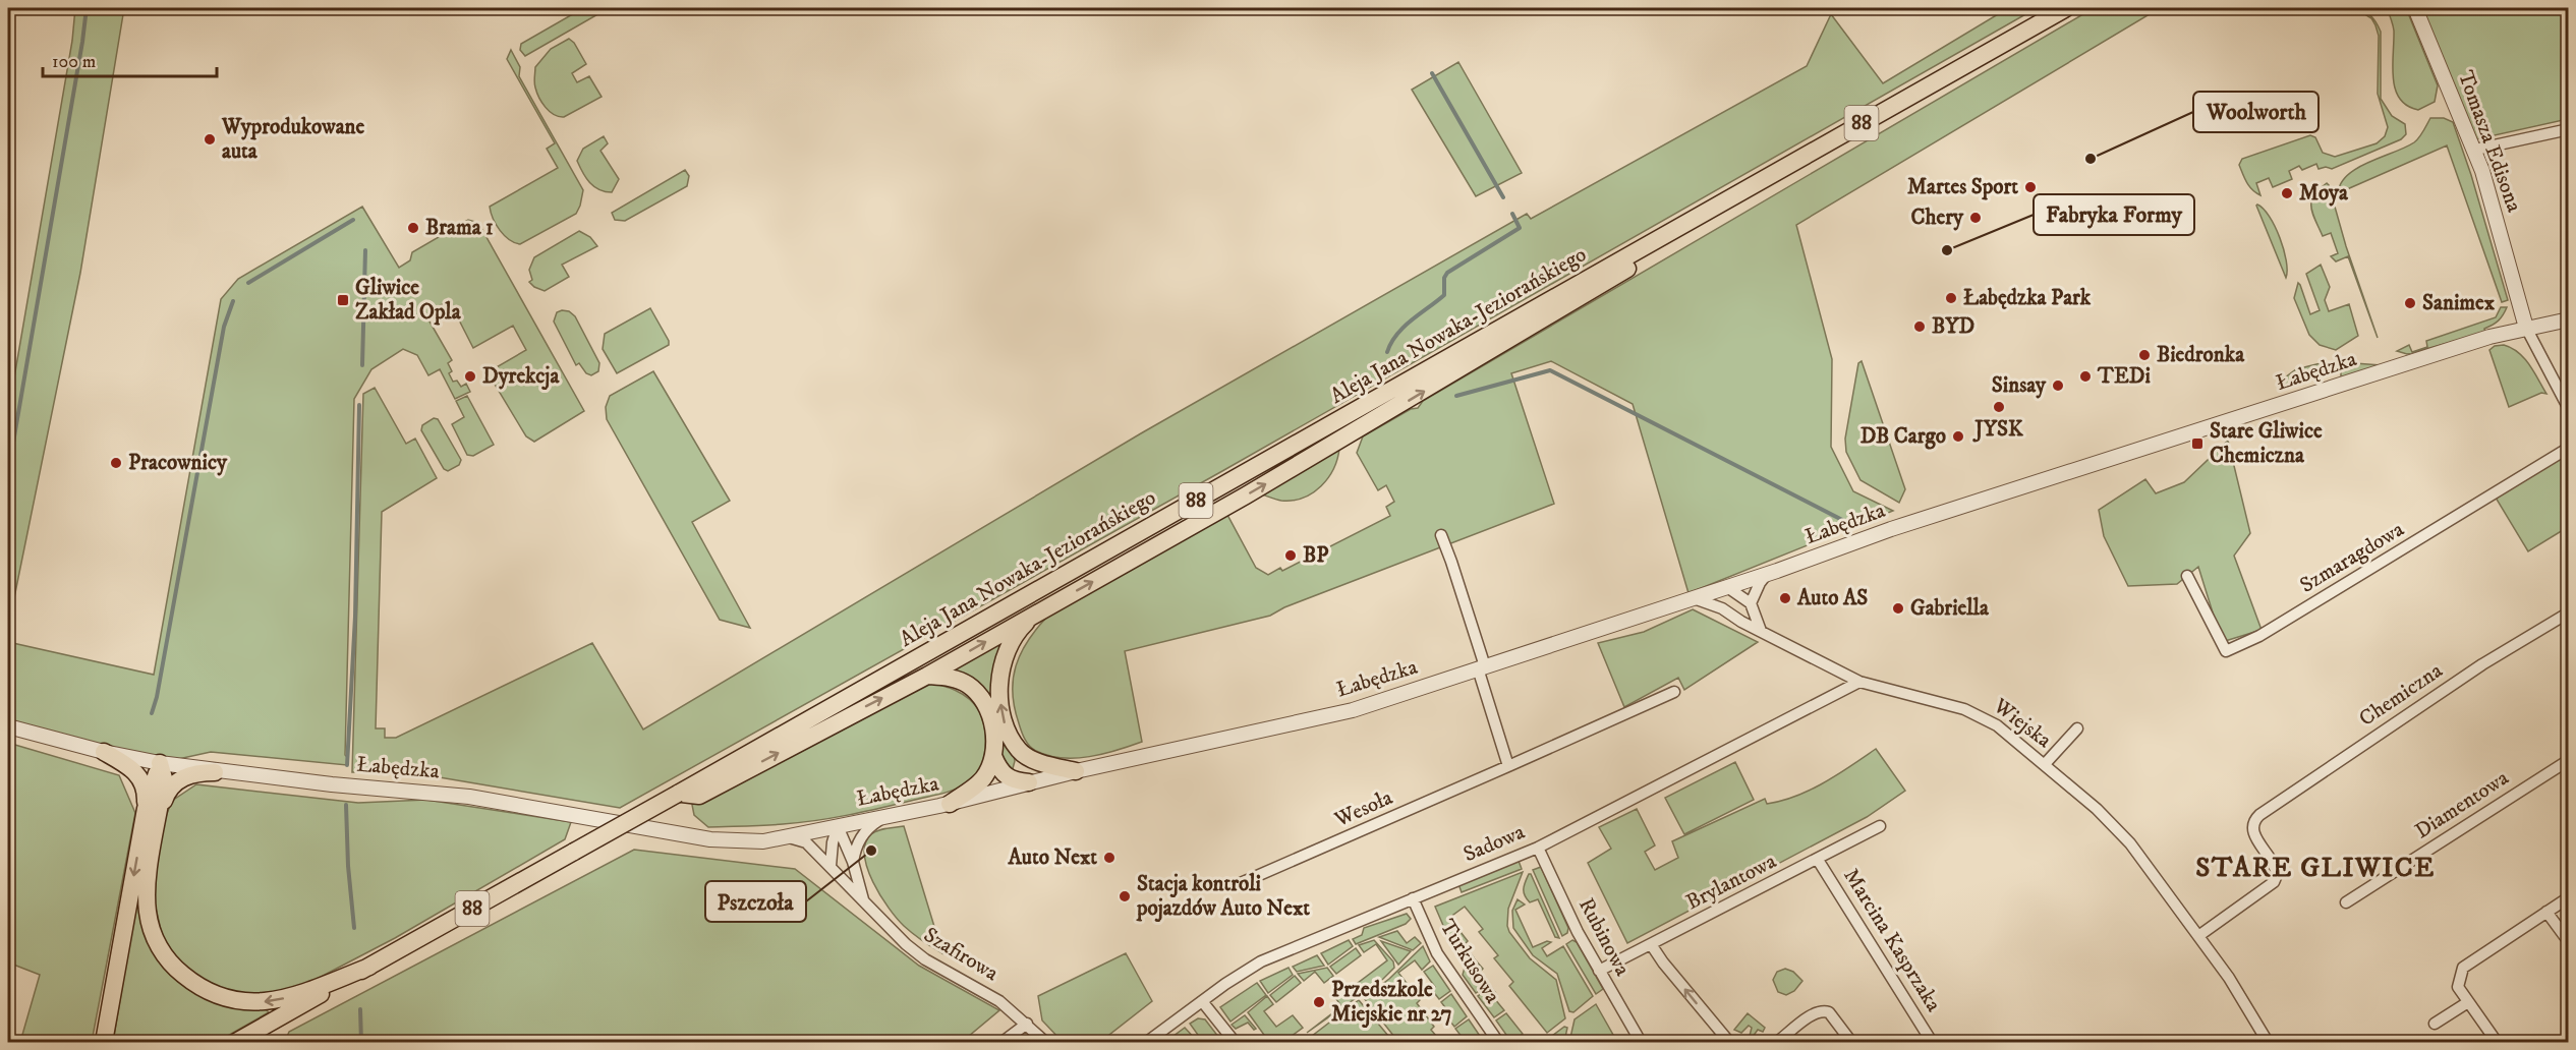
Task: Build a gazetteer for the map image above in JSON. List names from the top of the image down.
{
  "streets": {
    "main road": ["88", "Aleja Jana Nowaka-Jeziorańskiego"],
    "street": [
      "Tomasza Edisona",
      "Łabędzka",
      "Szmaragdowa",
      "Chemiczna",
      "Wiejska",
      "Diamentowa",
      "Wesoła",
      "Sadowa",
      "Brylantowa",
      "Rubinowa",
      "Marcina Kasprzaka",
      "Szafirowa",
      "Turkusowa"
    ]
  },
  "crossings": [
    ["Tomasza Edisona", "Łabędzka"],
    ["Łabędzka", "Wiejska"],
    ["Łabędzka", "Szafirowa"],
    ["Chemiczna", "Wiejska"],
    ["Wiejska", "Sadowa"],
    ["Sadowa", "Rubinowa"],
    ["Sadowa", "Turkusowa"],
    ["Brylantowa", "Rubinowa"],
    ["Brylantowa", "Marcina Kasprzaka"]
  ],
  "districts": ["STARE GLIWICE"],
  "places": {
    "other": [
      "Wyprodukowane auta",
      "Woolworth",
      "Martes Sport",
      "Moya",
      "Chery",
      "Brama 1",
      "Fabryka Formy",
      "Łabędzka Park",
      "Sanimex",
      "BYD",
      "Biedronka",
      "Dyrekcja",
      "TEDi",
      "Sinsay",
      "JYSK",
      "DB Cargo",
      "Pracownicy",
      "BP",
      "Auto AS",
      "Gabriella",
      "Pszczoła",
      "Auto Next",
      "Stacja kontroli pojazdów Auto Next",
      "Przedszkole Miejskie nr 27"
    ],
    "transit": ["Gliwice Zakład Opla", "Stare Gliwice Chemiczna"]
  },
  "scale_bar": "100 m"
}
